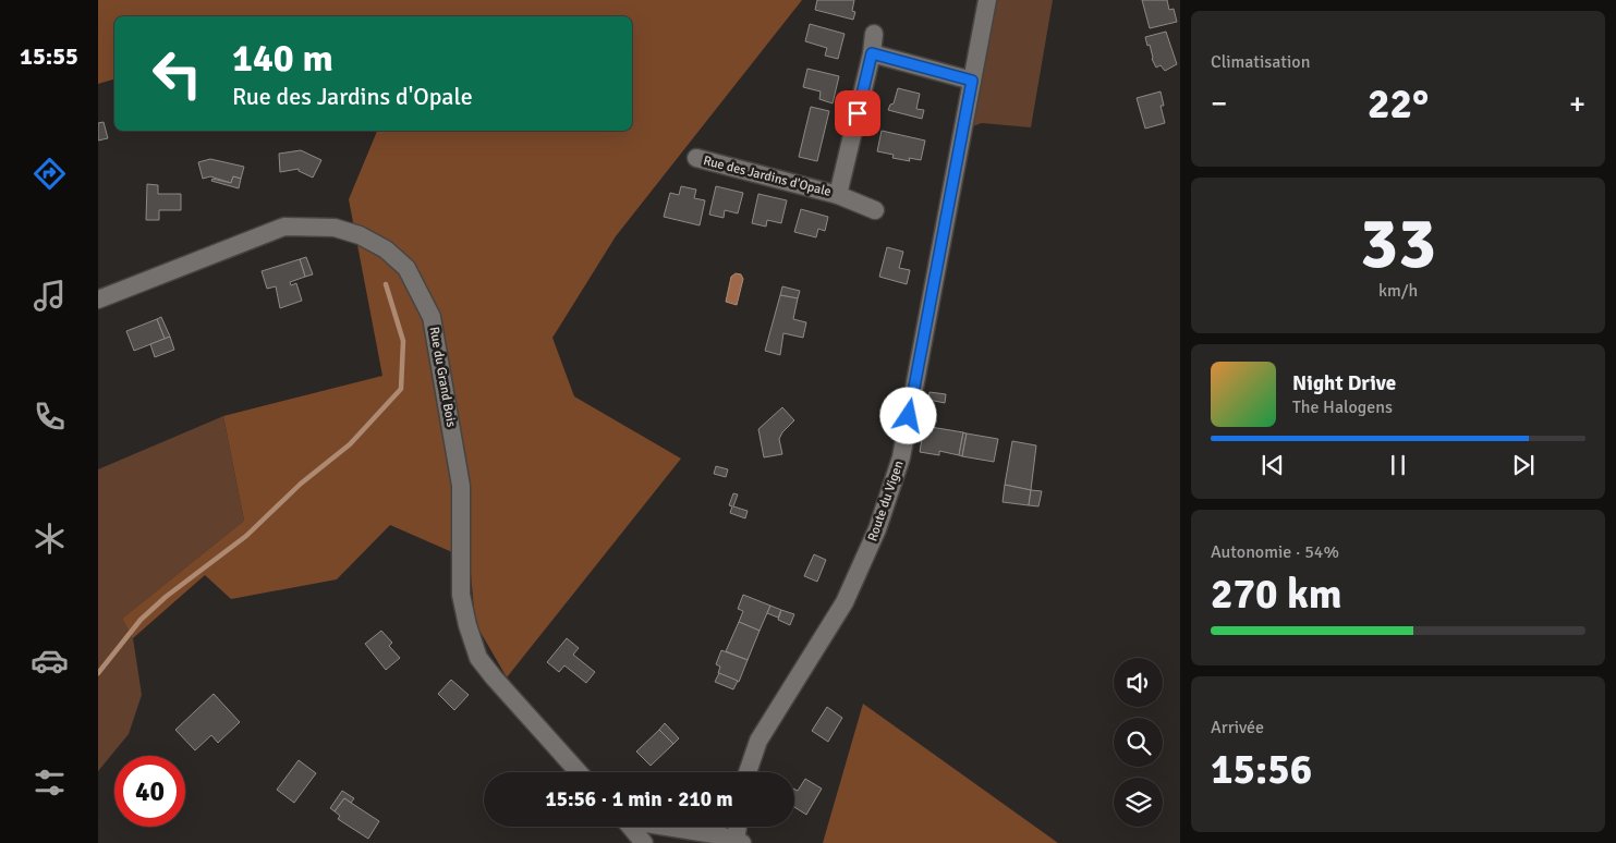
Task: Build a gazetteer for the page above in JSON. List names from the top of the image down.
{
  "streets": {
    "street": ["Rue des Jardins d'Opale", "Rue du Grand Bois", "Route du Vigen"]
  },
  "page": {
    "tabs": "15:55",
    "tile": [
      "Climatisation",
      ["33", "km/h"],
      ["Autonomie · 54%", "270 km"],
      ["Arrivée", "15:56"]
    ],
    "turn": ["140 m", "Rue des Jardins d'Opale"],
    "heat": ["−", "22°", "+"],
    "song": ["Night Drive", "The Halogens"],
    "limit": "40",
    "trip": "15:56 · 1 min · 210 m"
  }
}
